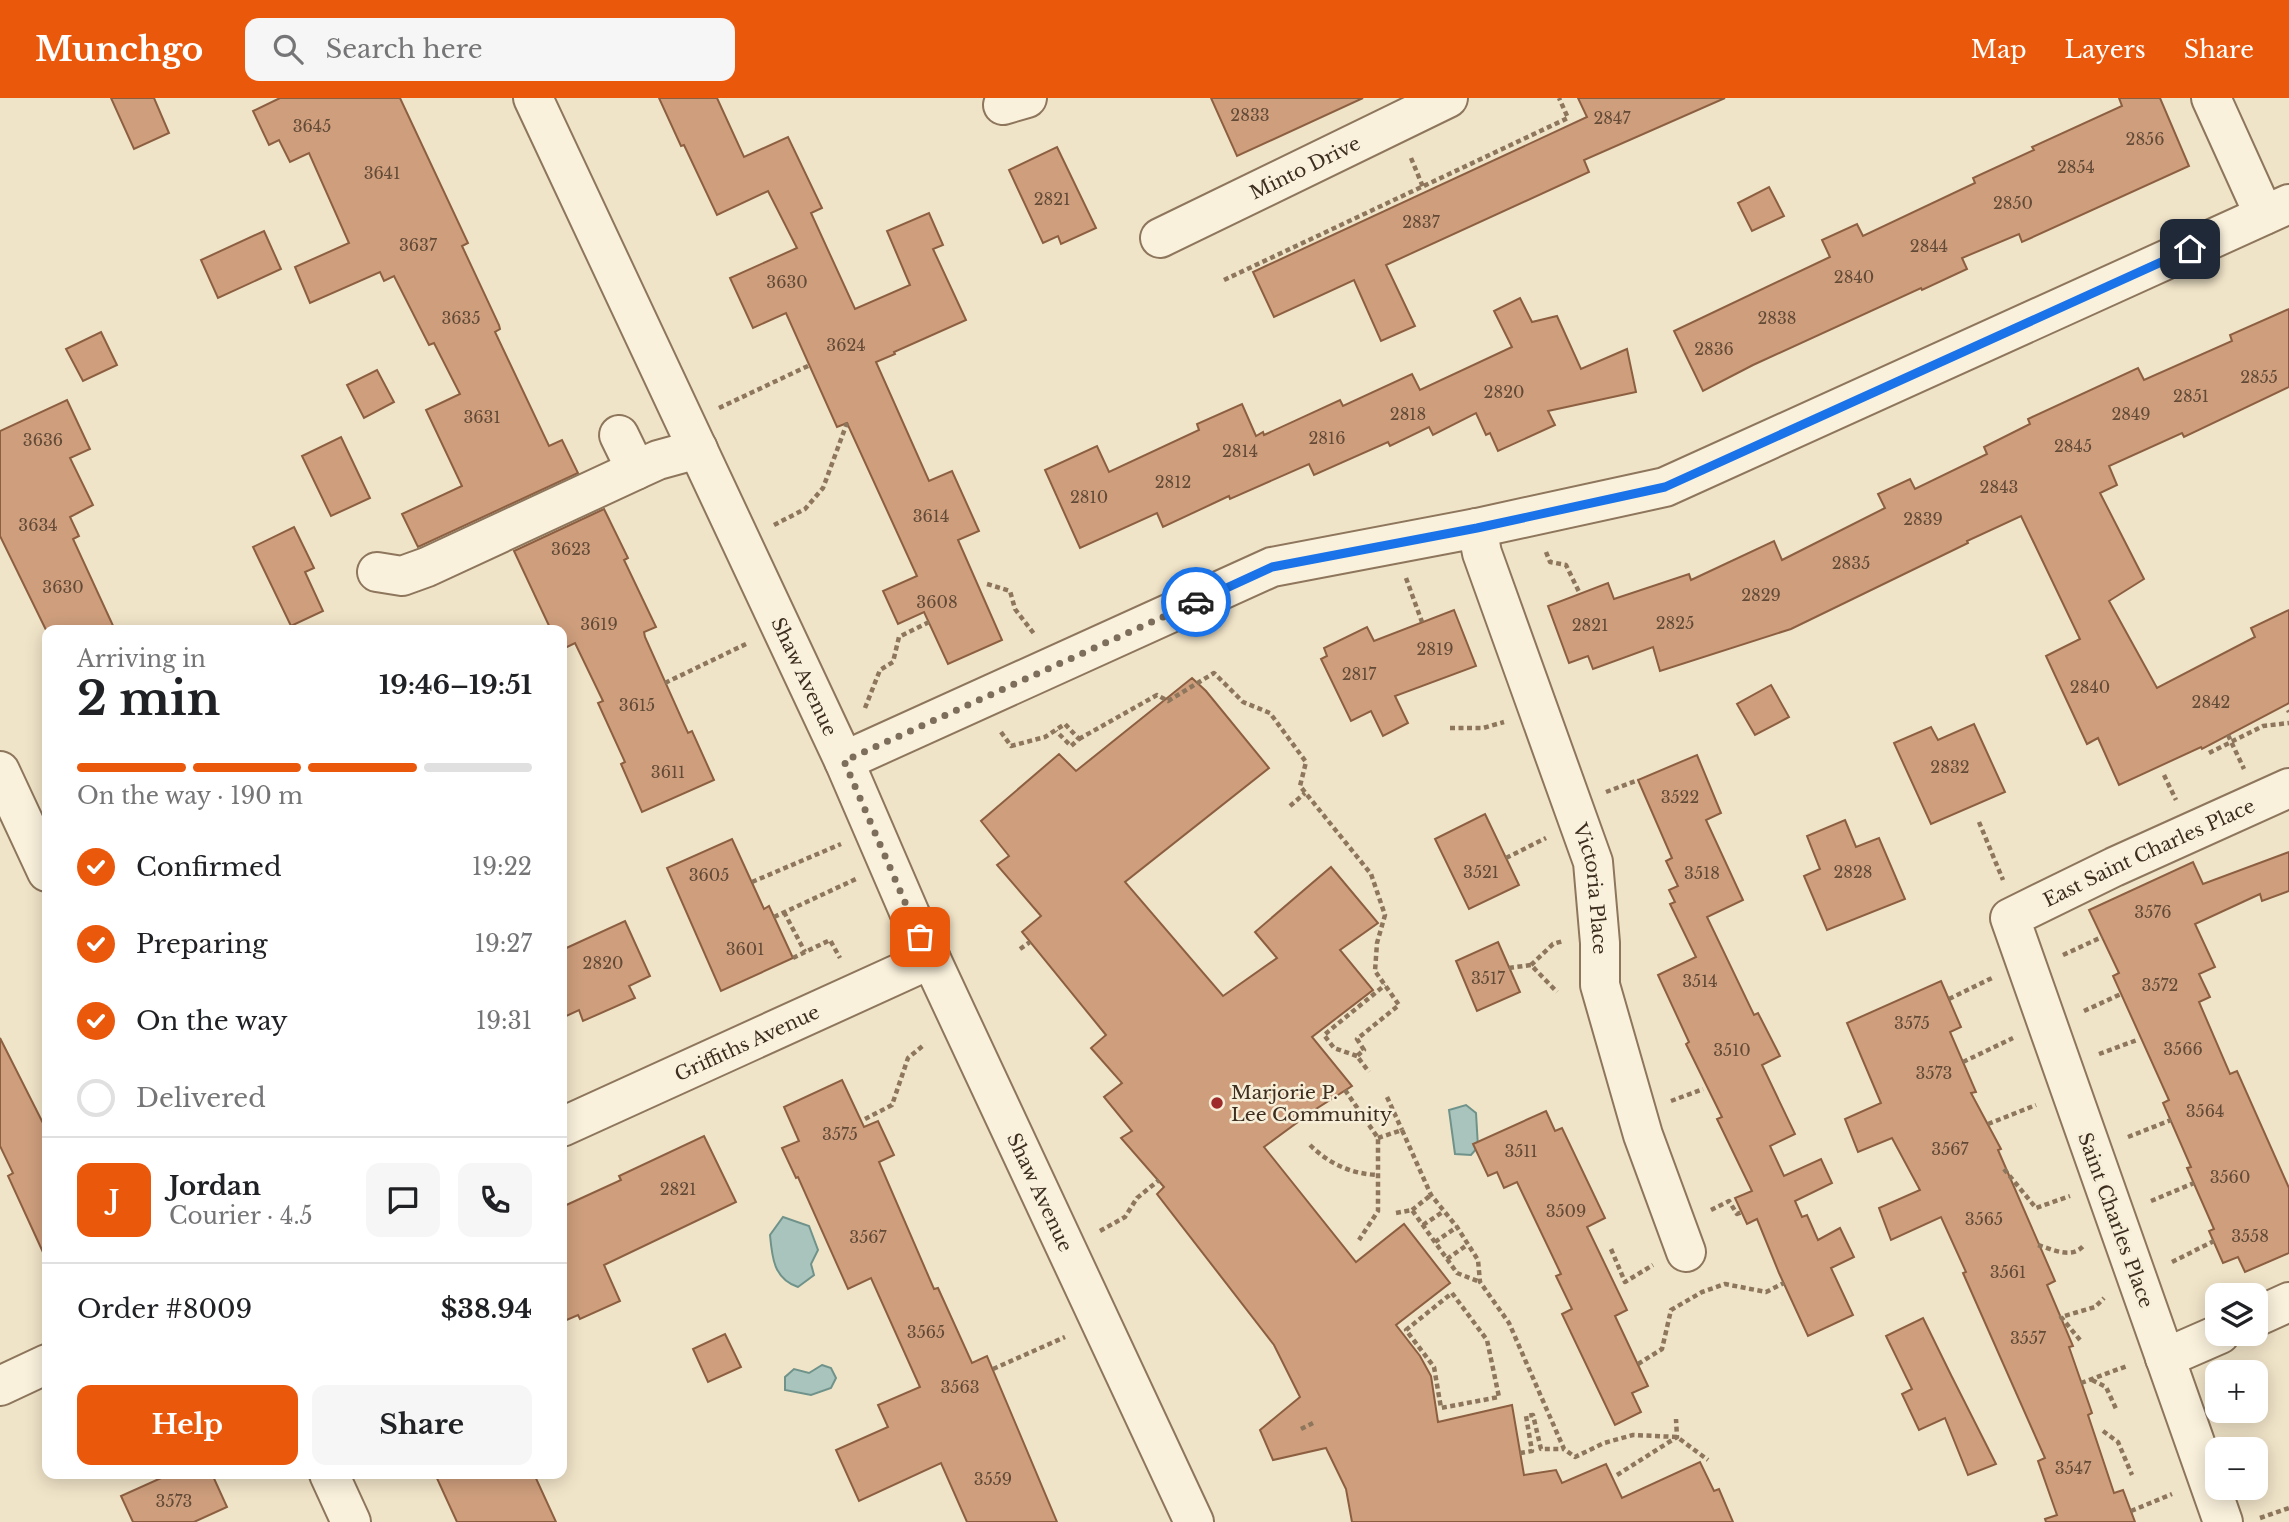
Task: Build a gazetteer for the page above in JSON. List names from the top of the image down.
{
  "streets": {
    "street": [
      "Minto Drive",
      "Shaw Avenue",
      "East Saint Charles Place",
      "Victoria Place",
      "Griffiths Avenue",
      "Saint Charles Place"
    ]
  },
  "crossings": [
    ["Shaw Avenue", "Griffiths Avenue"],
    ["East Saint Charles Place", "Saint Charles Place"]
  ],
  "places": ["Marjorie P. Lee Community"],
  "house_numbers": [
    "2833",
    "2847",
    "3645",
    "2856",
    "2854",
    "3641",
    "2821",
    "2850",
    "2837",
    "3637",
    "2844",
    "2840",
    "3630",
    "3635",
    "2838",
    "3624",
    "2836",
    "2855",
    "2820",
    "2851",
    "2818",
    "2849",
    "3631",
    "2816",
    "3636",
    "2845",
    "2814",
    "2812",
    "2843",
    "2810",
    "3614",
    "2839",
    "3634",
    "3623",
    "2835",
    "3630",
    "2829",
    "3608",
    "2825",
    "3619",
    "2821",
    "2819",
    "2817",
    "2840",
    "2842",
    "3615",
    "2832",
    "3611",
    "3522",
    "3521",
    "2828",
    "3518",
    "3605",
    "3576",
    "3601",
    "2820",
    "3517",
    "3514",
    "3572",
    "3575",
    "3566",
    "3510",
    "3573",
    "3564",
    "3575",
    "3567",
    "3511",
    "3560",
    "2821",
    "3509",
    "3565",
    "3558",
    "3567",
    "3561",
    "3565",
    "3557",
    "3563",
    "3547",
    "3559",
    "3573"
  ],
  "page": {
    "header": "Munchgo",
    "search": "Search here",
    "nav": ["Map", "Layers", "Share"],
    "heading": ["2 min", "Arriving in", "19:46–19:51"],
    "panel": [
      "Jordan",
      "Courier · 4.5",
      "Order #8009",
      "$38.94"
    ],
    "bar": "On the way · 190 m",
    "list": [
      ["Confirmed", "19:22"],
      ["Preparing", "19:27"],
      ["On the way", "19:31"],
      "Delivered"
    ],
    "round": "J",
    "map_buttons": ["+", "−"],
    "buttons": ["Help", "Share"]
  }
}
